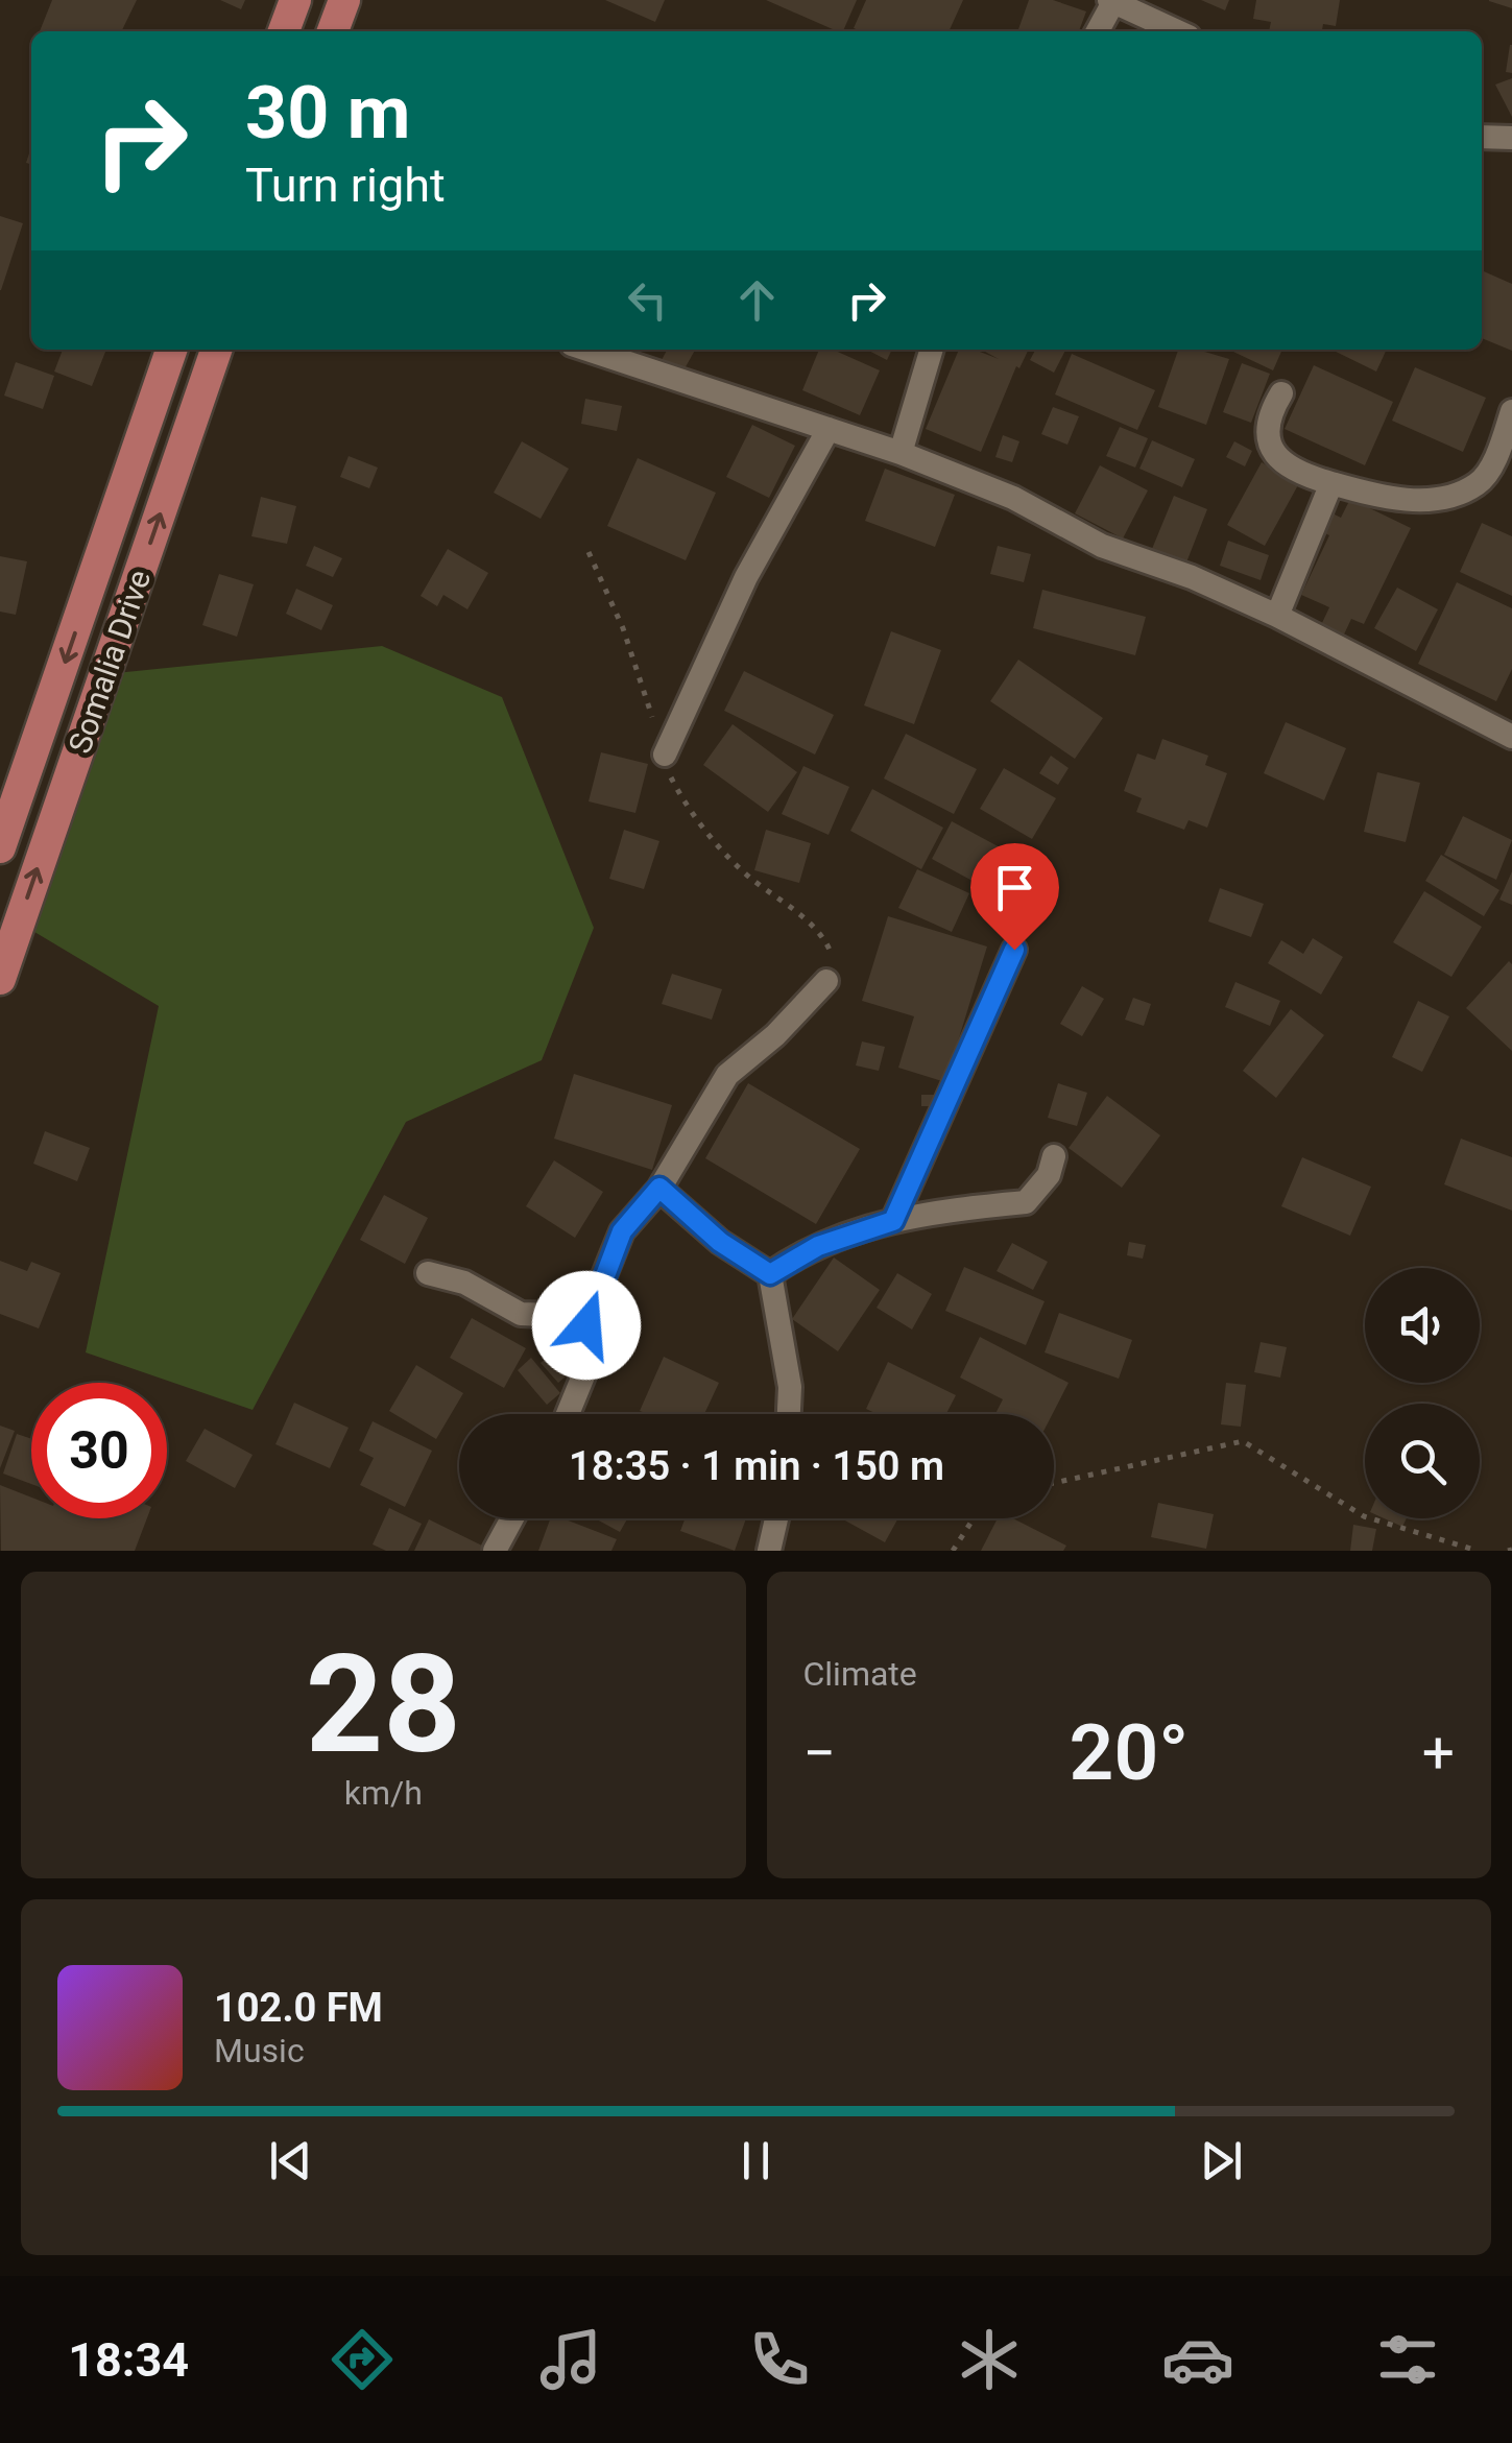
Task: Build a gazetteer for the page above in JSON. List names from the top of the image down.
{
  "streets": {
    "main road": ["Somalia Drive"]
  },
  "page": {
    "turn": ["30 m", "Turn right"],
    "limit": "30",
    "trip": "18:35 · 1 min · 150 m",
    "tile": [
      ["28", "km/h"],
      "Climate"
    ],
    "heat": ["−", "20°", "+"],
    "song": ["102.0 FM", "Music"],
    "tabs": "18:34"
  }
}
